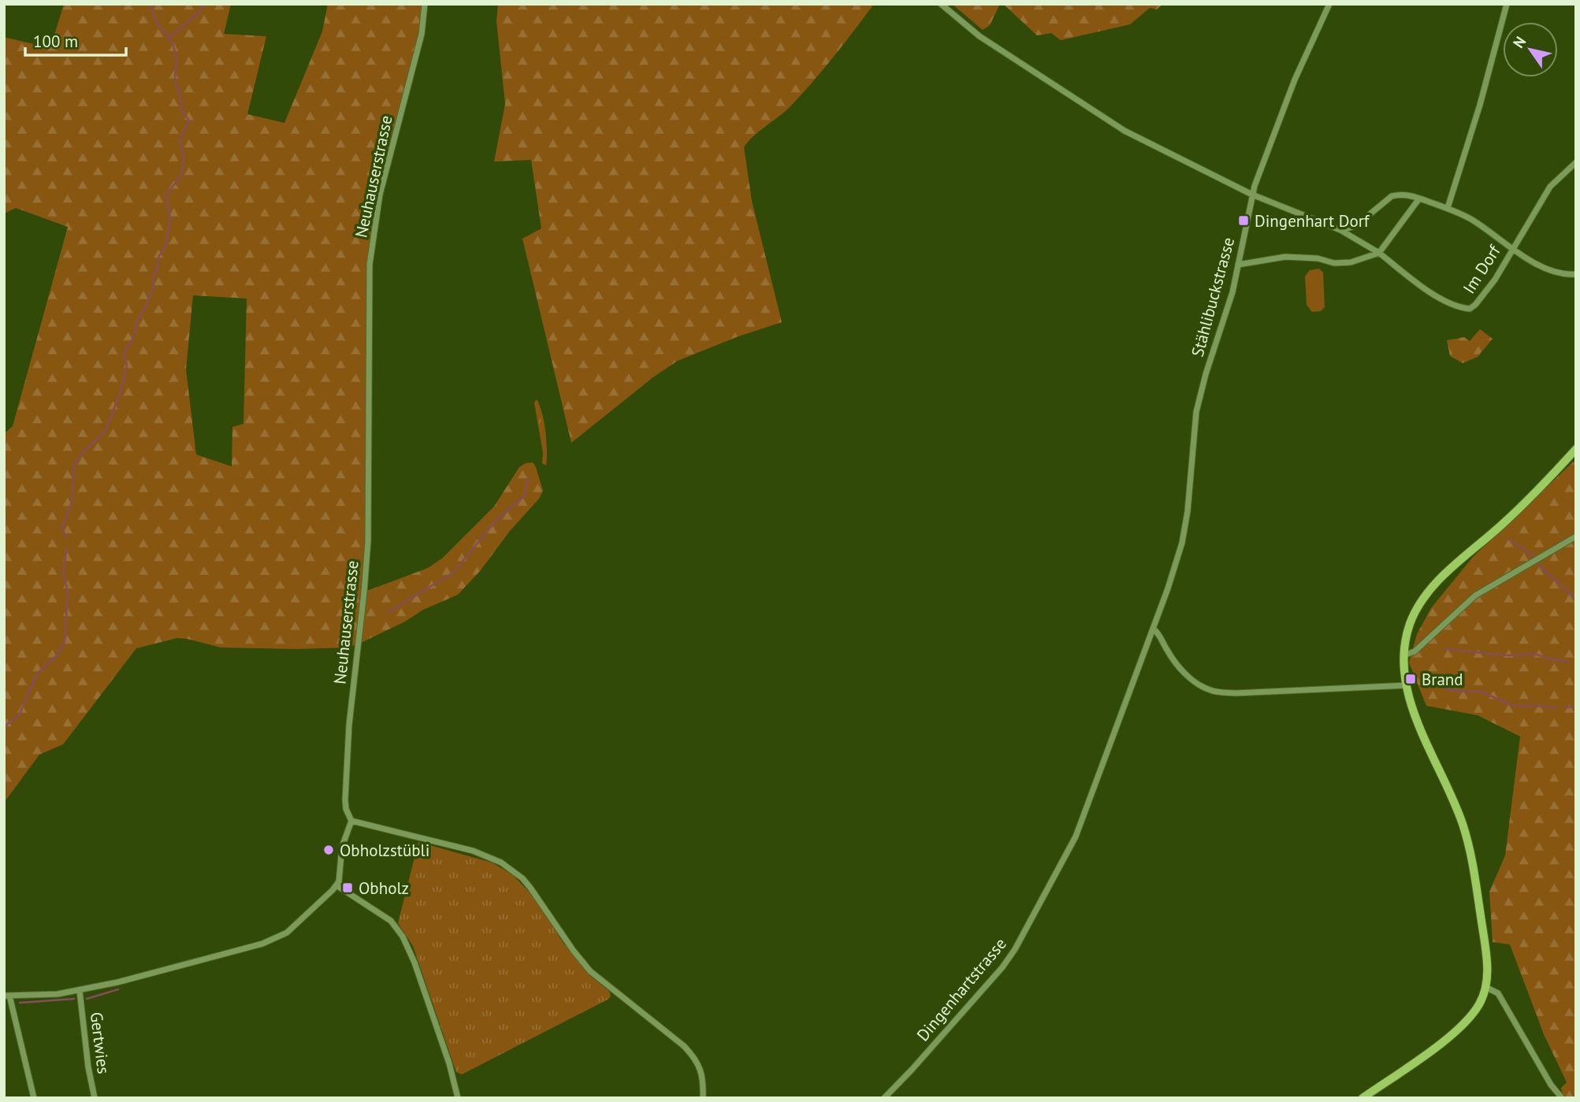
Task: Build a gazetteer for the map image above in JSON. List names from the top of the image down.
{
  "streets": {
    "street": [
      "Neuhauserstrasse",
      "Im Dorf",
      "Stählibuckstrasse",
      "Dingenhartstrasse",
      "Gertwies"
    ]
  },
  "crossings": [
    ["Stählibuckstrasse", "Dingenhartstrasse"]
  ],
  "places": {
    "transit": ["Dingenhart Dorf", "Brand", "Obholz"],
    "other": ["Obholzstübli"]
  },
  "scale_bar": "100 m",
  "north": "top left"
}
